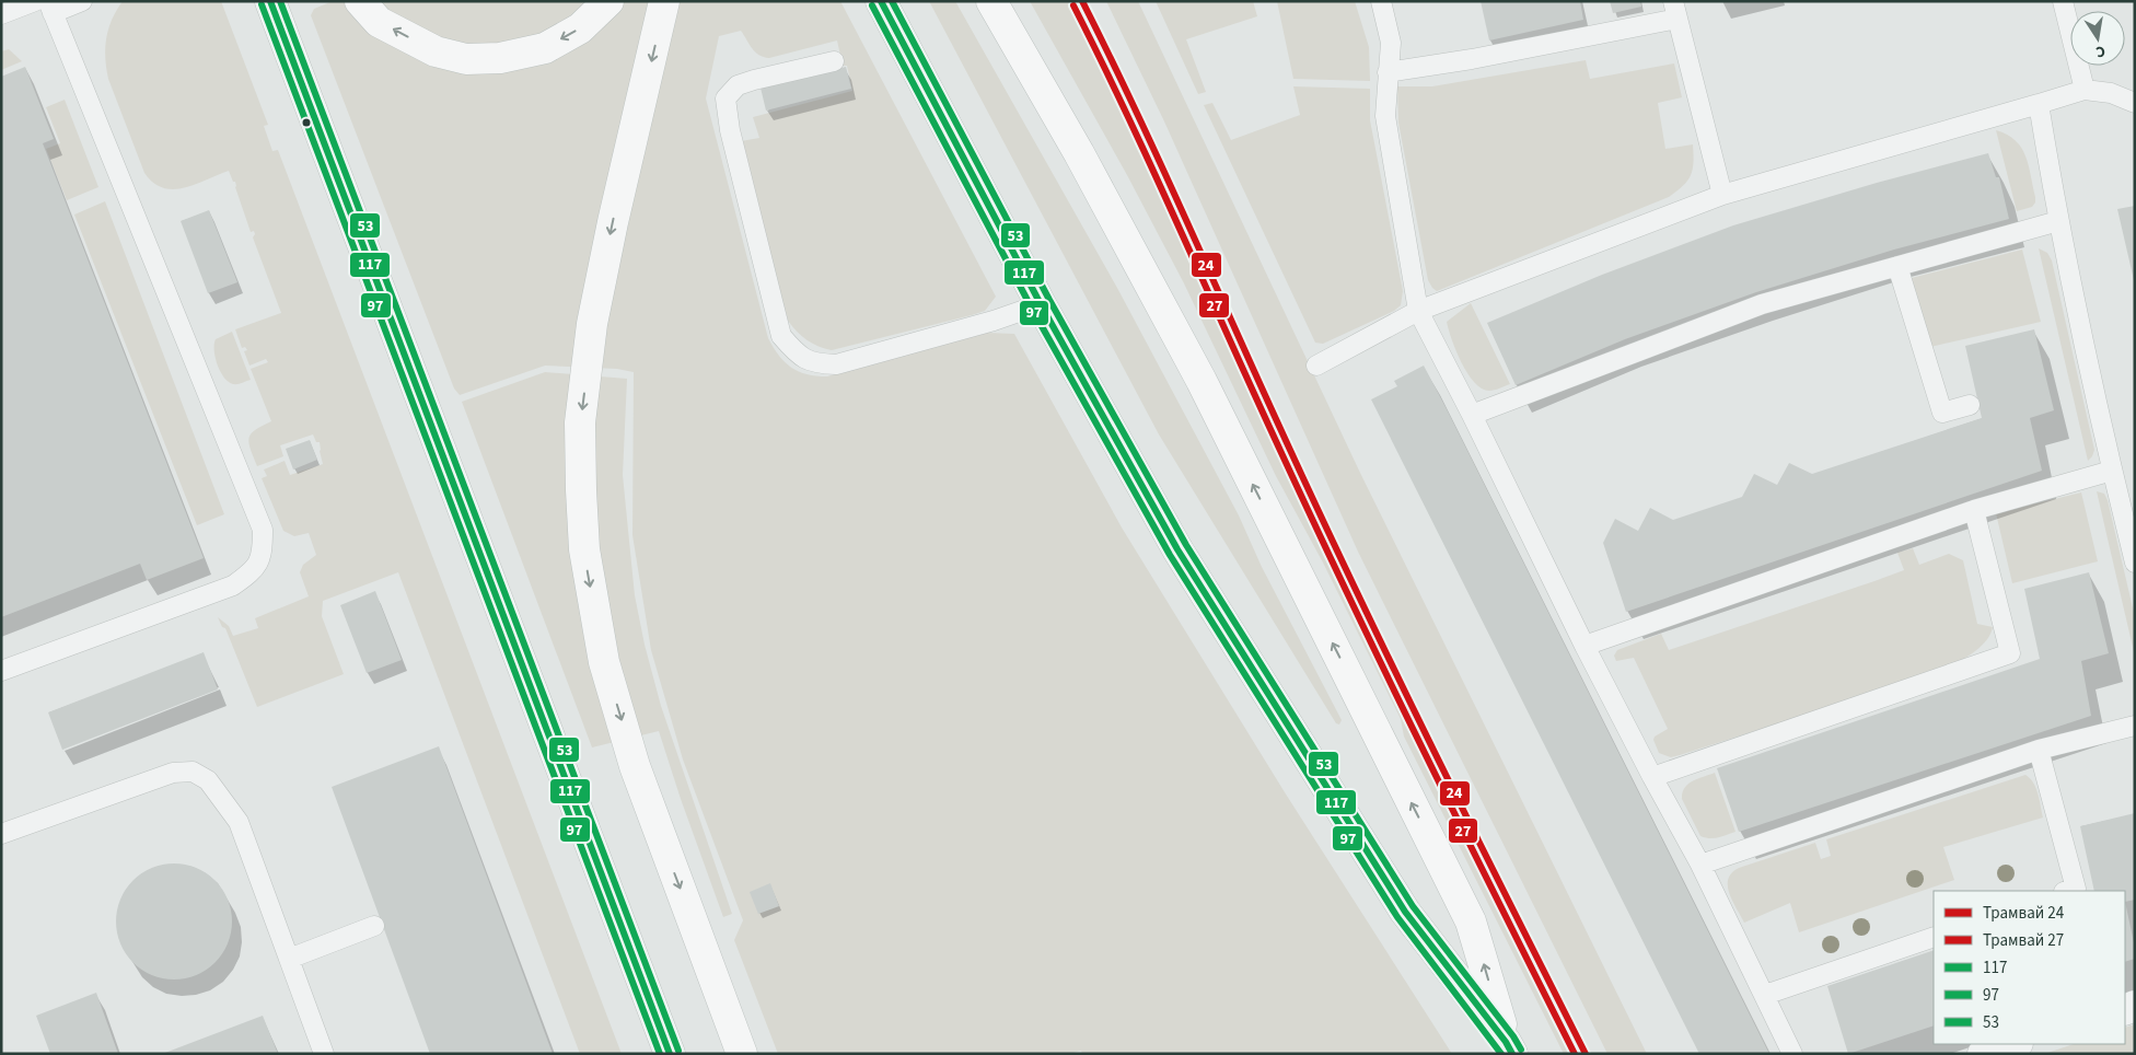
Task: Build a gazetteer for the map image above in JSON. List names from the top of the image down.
{
  "lines": [
    "tram line 24",
    "transit line 117",
    "transit line 53",
    "transit line 97",
    "tram line 27"
  ],
  "legend": [
    "Трамвай 24",
    "Трамвай 27",
    "117",
    "97",
    "53"
  ],
  "north": "bottom"
}
